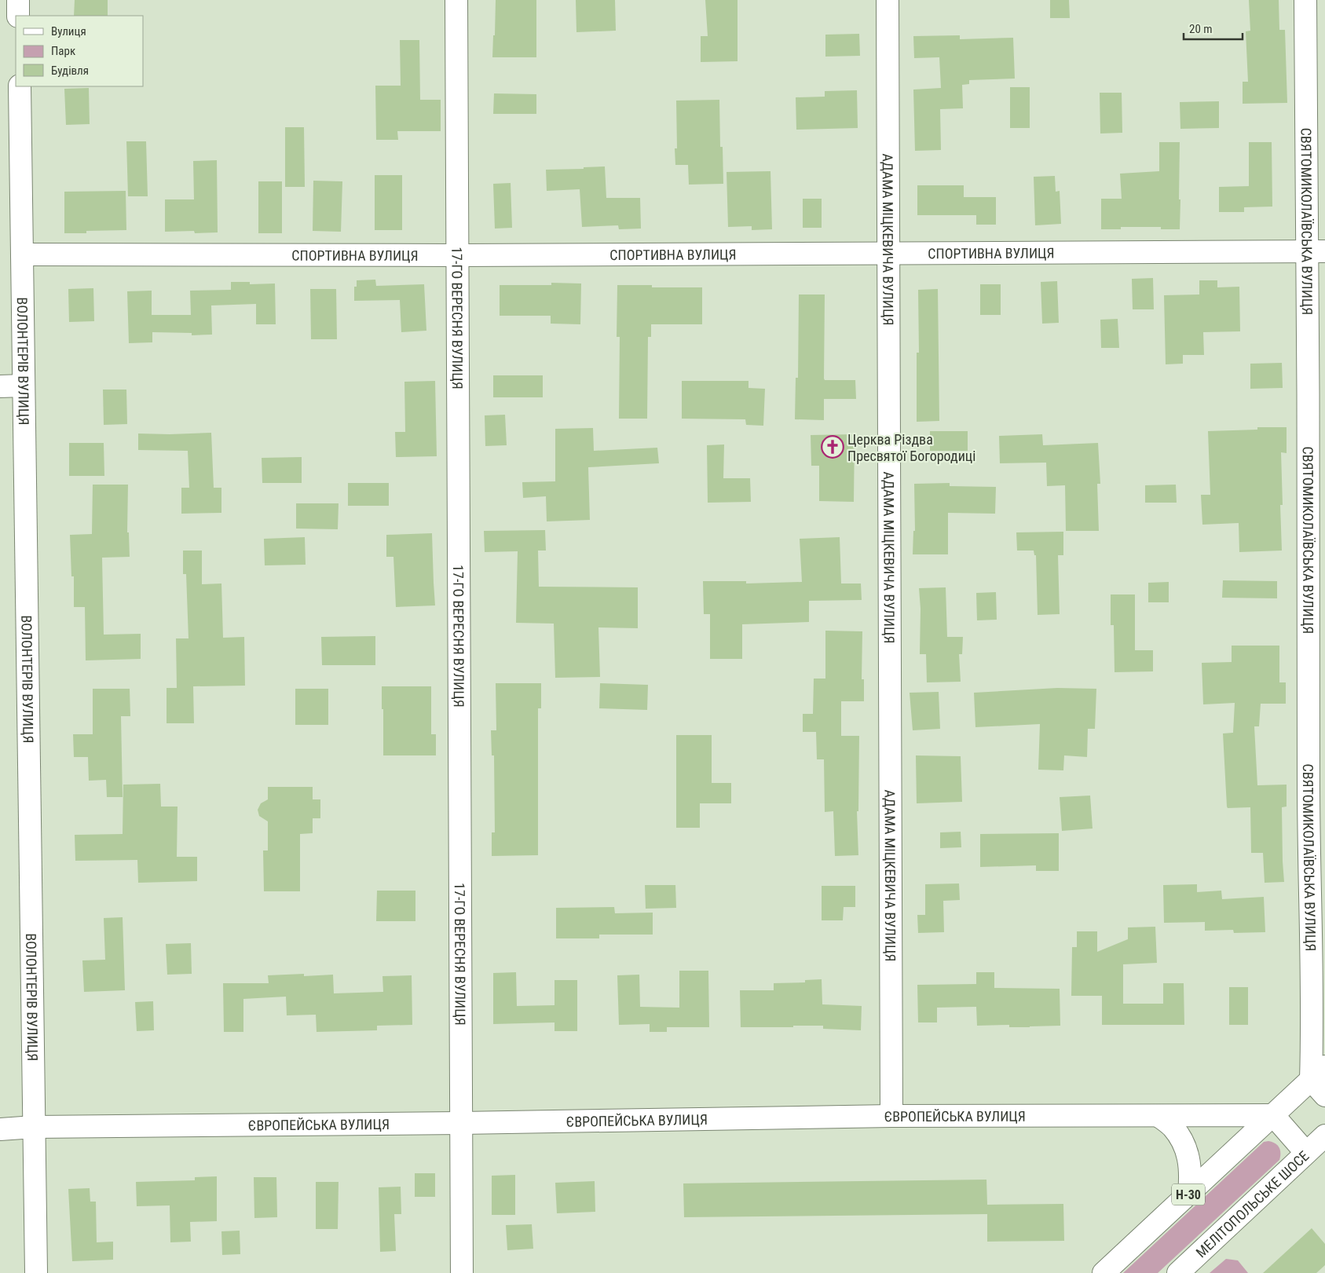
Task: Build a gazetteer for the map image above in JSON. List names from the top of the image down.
{
  "streets": {
    "street": [
      "СВЯТОМИКОЛАЇВСЬКА ВУЛИЦЯ",
      "АДАМА МІЦКЕВИЧА ВУЛИЦЯ",
      "СПОРТИВНА ВУЛИЦЯ",
      "17-ГО ВЕРЕСНЯ ВУЛИЦЯ",
      "ВОЛОНТЕРІВ ВУЛИЦЯ",
      "ЄВРОПЕЙСЬКА ВУЛИЦЯ",
      "Н-30",
      "МЕЛІТОПОЛЬСЬКЕ ШОСЕ"
    ]
  },
  "crossings": [
    ["СВЯТОМИКОЛАЇВСЬКА ВУЛИЦЯ", "СПОРТИВНА ВУЛИЦЯ"],
    ["СВЯТОМИКОЛАЇВСЬКА ВУЛИЦЯ", "Н-30"],
    ["АДАМА МІЦКЕВИЧА ВУЛИЦЯ", "СПОРТИВНА ВУЛИЦЯ"],
    ["АДАМА МІЦКЕВИЧА ВУЛИЦЯ", "ЄВРОПЕЙСЬКА ВУЛИЦЯ"],
    ["СПОРТИВНА ВУЛИЦЯ", "17-ГО ВЕРЕСНЯ ВУЛИЦЯ"],
    ["СПОРТИВНА ВУЛИЦЯ", "ВОЛОНТЕРІВ ВУЛИЦЯ"],
    ["17-ГО ВЕРЕСНЯ ВУЛИЦЯ", "ЄВРОПЕЙСЬКА ВУЛИЦЯ"],
    ["ВОЛОНТЕРІВ ВУЛИЦЯ", "ЄВРОПЕЙСЬКА ВУЛИЦЯ"],
    ["ЄВРОПЕЙСЬКА ВУЛИЦЯ", "Н-30"]
  ],
  "places": {
    "church": ["Церква Різдва Пресвятої Богородиці"]
  },
  "legend": ["Вулиця", "Парк", "Будівля"],
  "scale_bar": "20 m"
}
